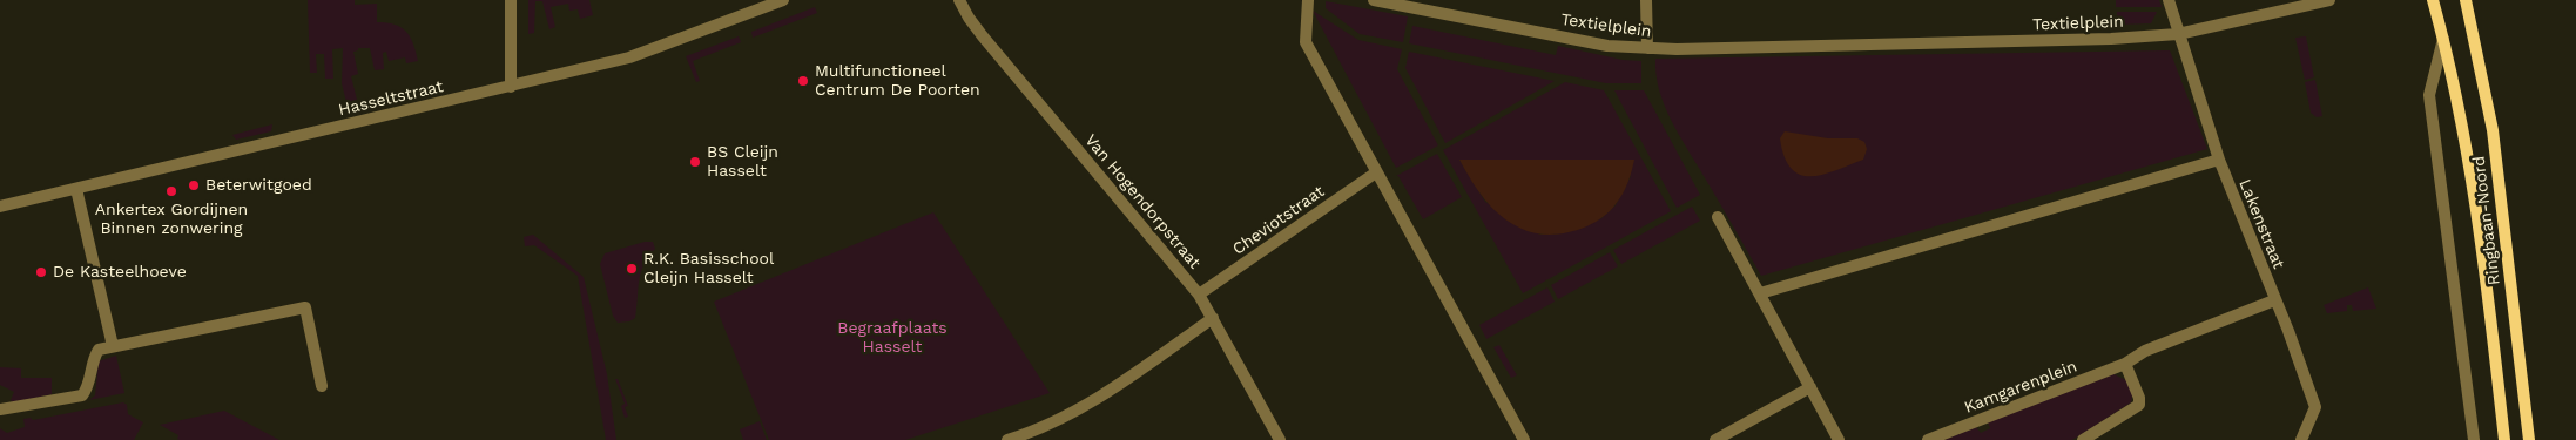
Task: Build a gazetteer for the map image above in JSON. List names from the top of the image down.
{
  "streets": {
    "main road": ["Ringbaan-Noord"],
    "street": [
      "Textielplein",
      "Hasseltstraat",
      "Van Hogendorpstraat",
      "Cheviotstraat",
      "Lakenstraat",
      "Kamgarenplein"
    ]
  },
  "crossings": [
    ["Van Hogendorpstraat", "Cheviotstraat"],
    ["Lakenstraat", "Kamgarenplein"]
  ],
  "parks": ["Begraafplaats Hasselt"],
  "places": [
    "Multifunctioneel Centrum De Poorten",
    "BS Cleijn Hasselt",
    "Beterwitgoed",
    "Ankertex Gordijnen Binnen zonwering",
    "R.K. Basisschool Cleijn Hasselt",
    "De Kasteelhoeve"
  ]
}
